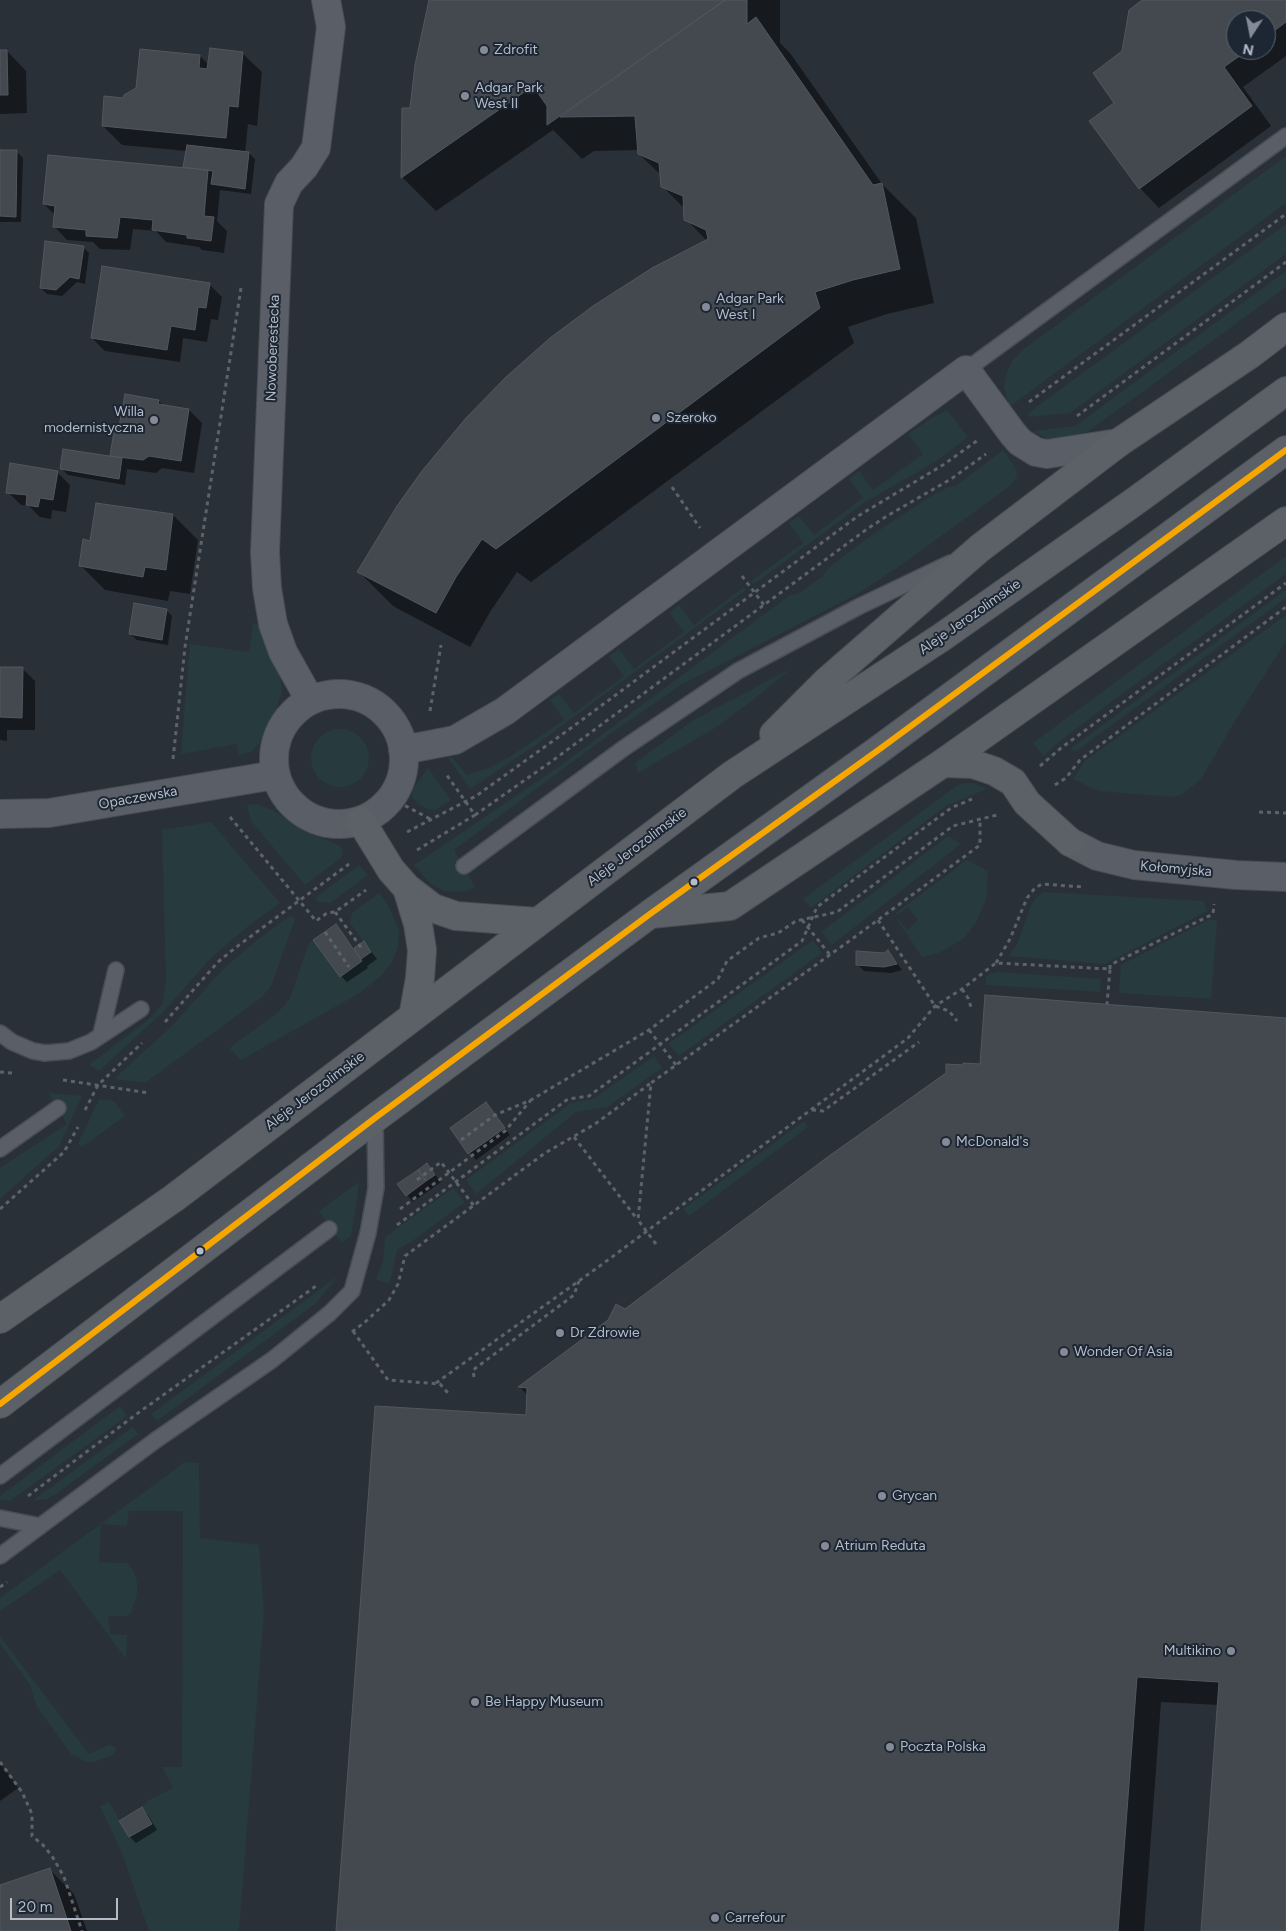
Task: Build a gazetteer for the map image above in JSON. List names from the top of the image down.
{
  "streets": {
    "main road": ["Aleje Jerozolimskie"],
    "street": ["Nowoberestecka", "Opaczewska", "Kołomyjska"]
  },
  "crossings": [
    ["Nowoberestecka", "Opaczewska"]
  ],
  "places": [
    "Zdrofit",
    "Adgar Park West II",
    "Adgar Park West I",
    "Szeroko",
    "Willa modernistyczna",
    "McDonald's",
    "Dr Zdrowie",
    "Wonder Of Asia",
    "Grycan",
    "Atrium Reduta",
    "Multikino",
    "Be Happy Museum",
    "Poczta Polska",
    "Carrefour"
  ],
  "scale_bar": "20 m",
  "north": "bottom"
}
